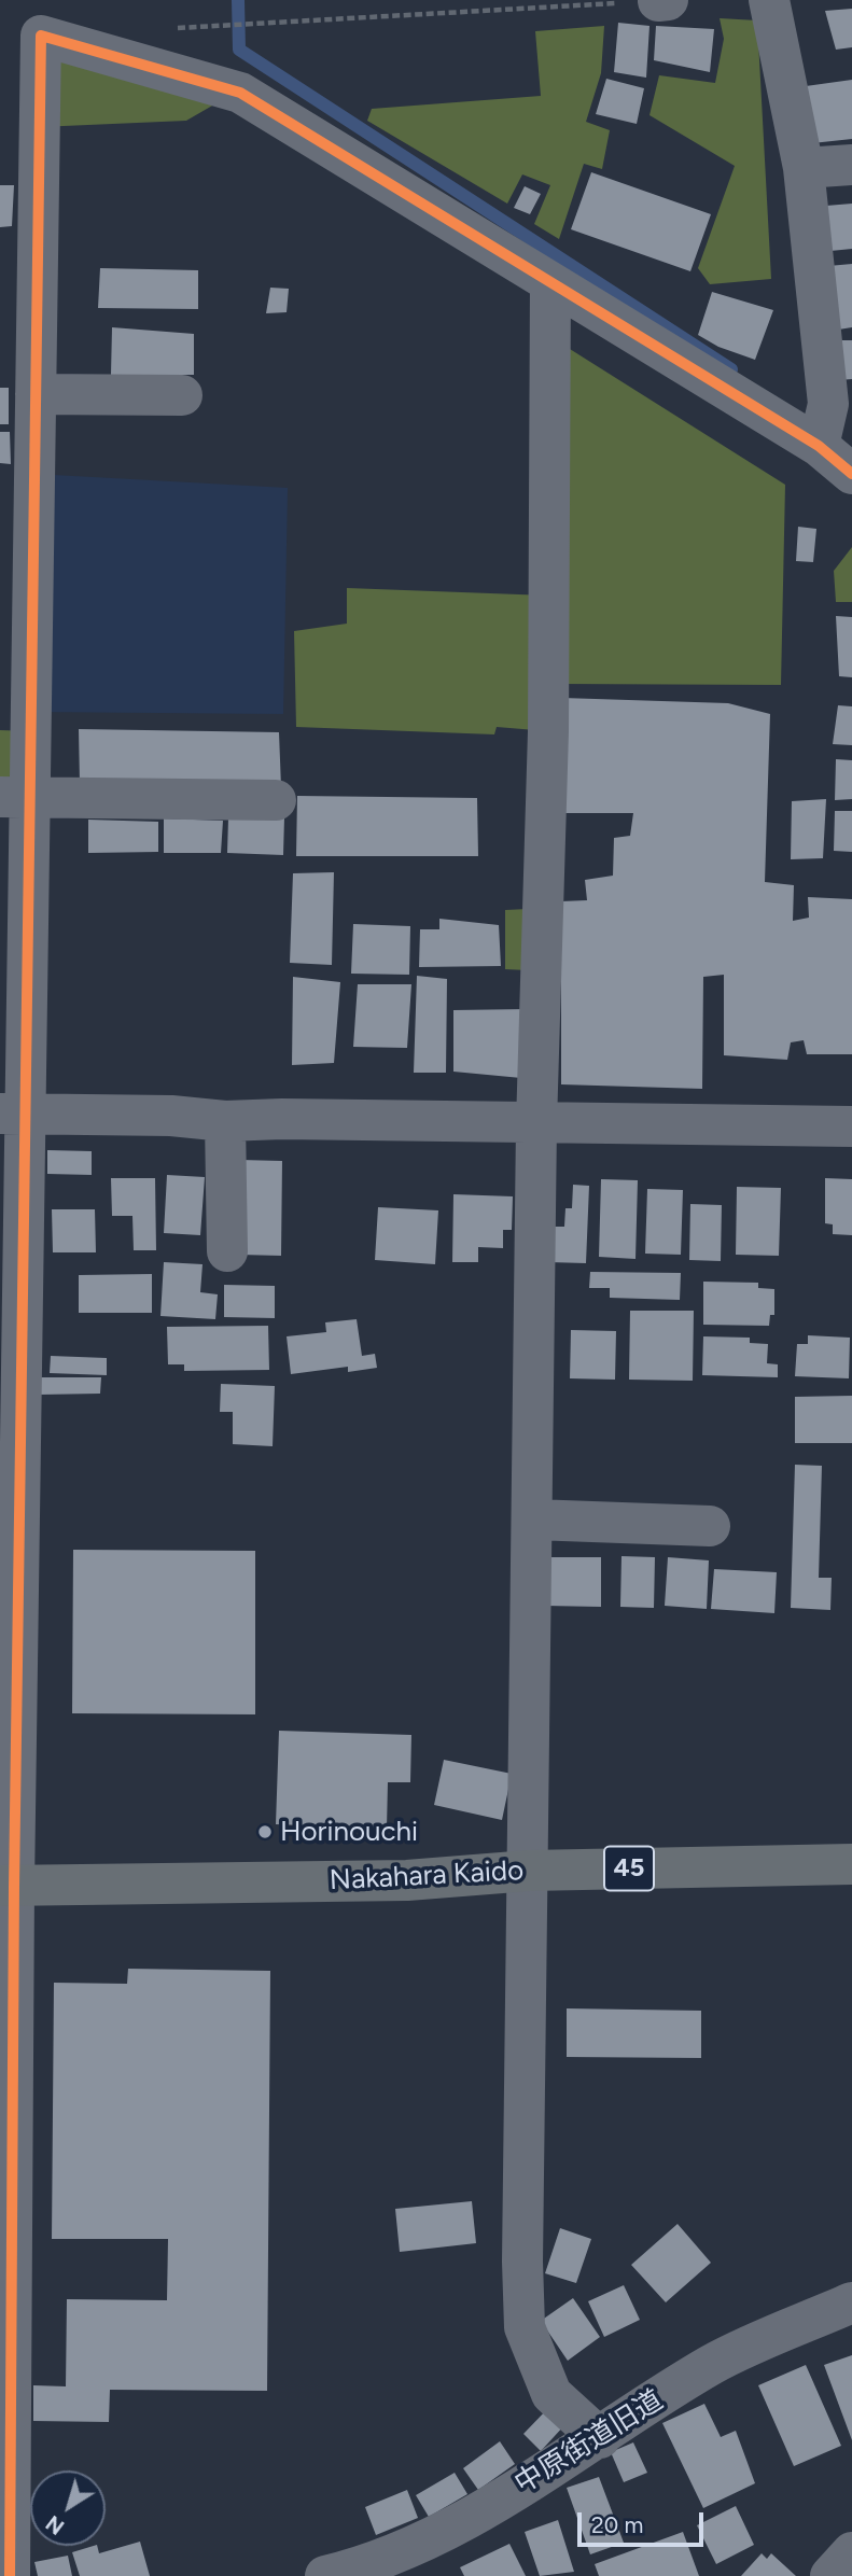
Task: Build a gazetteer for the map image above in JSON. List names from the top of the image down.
{
  "streets": {
    "main road": ["45", "Nakahara Kaido"],
    "street": ["中原街道旧道"]
  },
  "places": ["Horinouchi"],
  "scale_bar": "20 m",
  "north": "bottom left"
}
